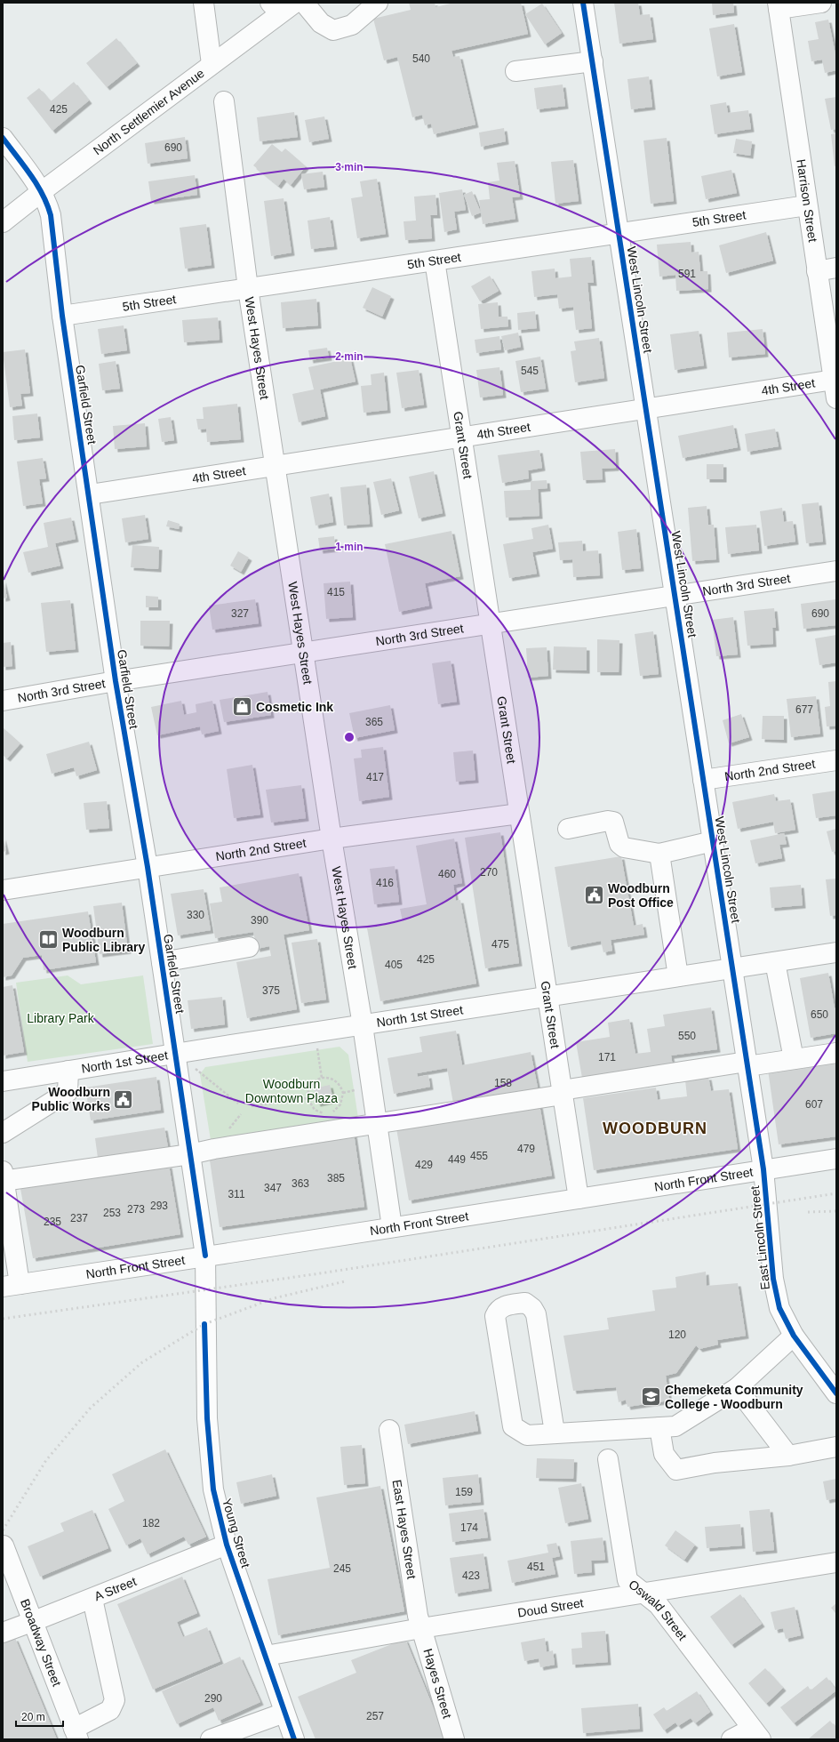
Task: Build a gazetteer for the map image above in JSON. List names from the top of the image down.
{
  "streets": {
    "street": [
      "North Settlemier Avenue",
      "Harrison Street",
      "5th Street",
      "West Lincoln Street",
      "West Hayes Street",
      "4th Street",
      "Garfield Street",
      "Grant Street",
      "North 3rd Street",
      "North 2nd Street",
      "North 1st Street",
      "North Front Street",
      "East Lincoln Street",
      "East Hayes Street",
      "Young Street",
      "A Street",
      "Doud Street",
      "Oswald Street",
      "Broadway Street",
      "Hayes Street"
    ]
  },
  "crossings": [
    ["North Settlemier Avenue", "Garfield Street"],
    ["Harrison Street", "5th Street"],
    ["Harrison Street", "4th Street"],
    ["5th Street", "West Lincoln Street"],
    ["5th Street", "West Hayes Street"],
    ["5th Street", "Garfield Street"],
    ["5th Street", "Grant Street"],
    ["West Lincoln Street", "4th Street"],
    ["West Lincoln Street", "North 3rd Street"],
    ["West Lincoln Street", "North 2nd Street"],
    ["West Lincoln Street", "North 1st Street"],
    ["West Lincoln Street", "North Front Street"],
    ["West Lincoln Street", "East Lincoln Street"],
    ["West Hayes Street", "4th Street"],
    ["West Hayes Street", "North 3rd Street"],
    ["West Hayes Street", "North 2nd Street"],
    ["West Hayes Street", "North 1st Street"],
    ["West Hayes Street", "North Front Street"],
    ["4th Street", "Garfield Street"],
    ["4th Street", "Grant Street"],
    ["Garfield Street", "North 3rd Street"],
    ["Garfield Street", "North 2nd Street"],
    ["Garfield Street", "North 1st Street"],
    ["Garfield Street", "North Front Street"],
    ["Garfield Street", "Young Street"],
    ["Grant Street", "North 3rd Street"],
    ["Grant Street", "North 2nd Street"],
    ["Grant Street", "North 1st Street"],
    ["Grant Street", "North Front Street"],
    ["North Front Street", "East Lincoln Street"],
    ["North Front Street", "Young Street"],
    ["East Hayes Street", "Doud Street"],
    ["East Hayes Street", "Hayes Street"],
    ["Young Street", "A Street"],
    ["Young Street", "Doud Street"],
    ["A Street", "Broadway Street"],
    ["Doud Street", "Oswald Street"],
    ["Doud Street", "Hayes Street"]
  ],
  "districts": ["WOODBURN"],
  "parks": ["Library Park", "Woodburn Downtown Plaza"],
  "places": {
    "shop": ["Cosmetic Ink"],
    "public building": ["Woodburn Post Office", "Woodburn Public Works"],
    "library": ["Woodburn Public Library"],
    "school or university": ["Chemeketa Community College - Woodburn"]
  },
  "house_numbers": [
    "540",
    "425",
    "690",
    "591",
    "545",
    "415",
    "327",
    "690",
    "677",
    "365",
    "417",
    "270",
    "460",
    "416",
    "330",
    "390",
    "475",
    "425",
    "405",
    "375",
    "650",
    "550",
    "171",
    "158",
    "607",
    "479",
    "455",
    "449",
    "429",
    "385",
    "363",
    "347",
    "311",
    "293",
    "273",
    "253",
    "237",
    "235",
    "120",
    "159",
    "182",
    "174",
    "451",
    "245",
    "423",
    "290",
    "257"
  ],
  "scale_bar": "20 m",
  "rings": ["3 min", "2 min", "1 min"]
}
